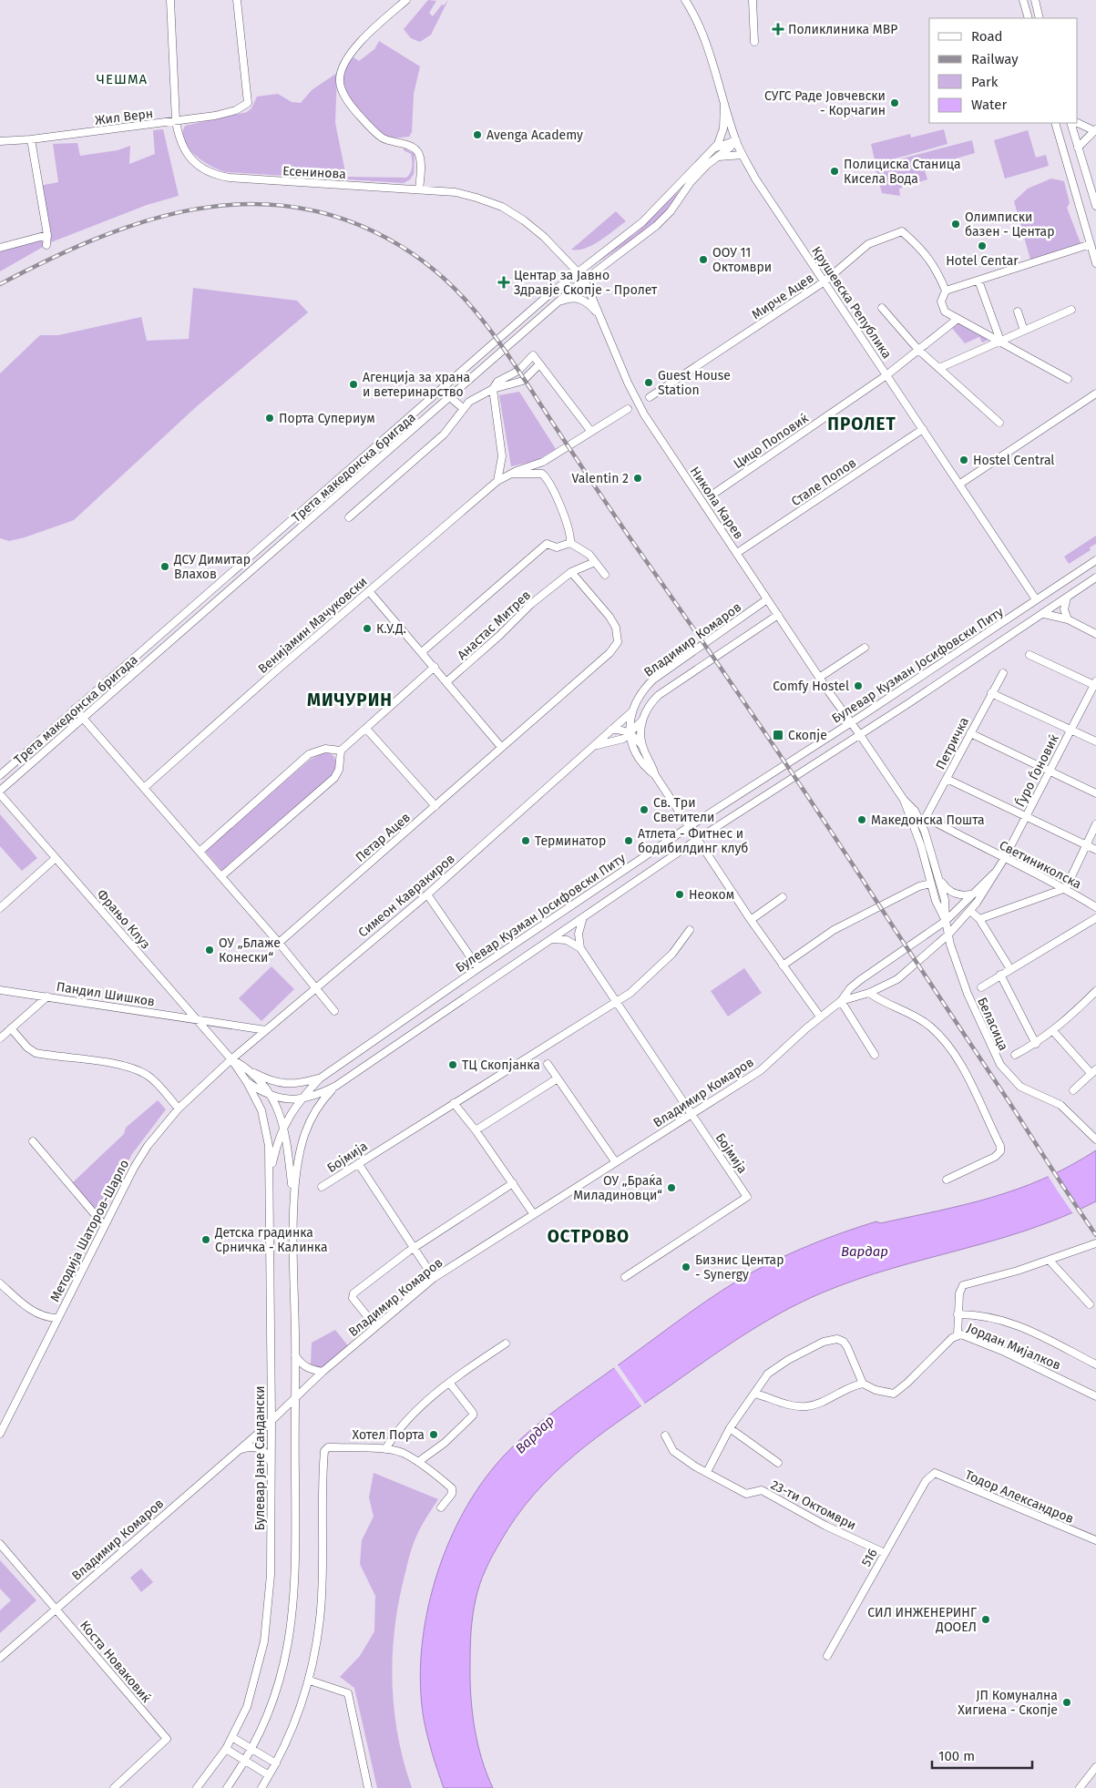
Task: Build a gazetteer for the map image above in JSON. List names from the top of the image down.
{
  "streets": {
    "street": [
      "Жил Верн",
      "Есенинова",
      "Мирче Ацев",
      "Крушевска Република",
      "Цицо Поповиќ",
      "Трета македонска бригада",
      "Стале Попов",
      "Никола Карев",
      "Венијамин Мачуковски",
      "Анастас Митрев",
      "Владимир Комаров",
      "Булевар Кузман Јосифовски Питу",
      "Петричка",
      "Ѓуро Ѓоновиќ",
      "Петар Ацев",
      "Светиниколска",
      "Симеон Кавракиров",
      "Фрањо Клуз",
      "Пандил Шишков",
      "Беласица",
      "Бојмија",
      "Методија Шаторов-Шарло",
      "Јордан Мијалков",
      "Булевар Јане Сандански",
      "Тодор Александров",
      "23-ти Октомври",
      "516",
      "Коста Новаковиќ"
    ]
  },
  "crossings": [
    ["Жил Верн", "Есенинова"],
    ["Есенинова", "Трета македонска бригада"],
    ["Есенинова", "Никола Карев"],
    ["Мирче Ацев", "Крушевска Република"],
    ["Крушевска Република", "Цицо Поповиќ"],
    ["Крушевска Република", "Трета македонска бригада"],
    ["Крушевска Република", "Стале Попов"],
    ["Крушевска Република", "Булевар Кузман Јосифовски Питу"],
    ["Трета македонска бригада", "Никола Карев"],
    ["Трета македонска бригада", "Фрањо Клуз"],
    ["Стале Попов", "Никола Карев"],
    ["Никола Карев", "Владимир Комаров"],
    ["Никола Карев", "Булевар Кузман Јосифовски Питу"],
    ["Никола Карев", "Беласица"],
    ["Анастас Митрев", "Петар Ацев"],
    ["Владимир Комаров", "Булевар Кузман Јосифовски Питу"],
    ["Владимир Комаров", "Ѓуро Ѓоновиќ"],
    ["Владимир Комаров", "Симеон Кавракиров"],
    ["Владимир Комаров", "Беласица"],
    ["Владимир Комаров", "Бојмија"],
    ["Владимир Комаров", "Булевар Јане Сандански"],
    ["Владимир Комаров", "Коста Новаковиќ"],
    ["Булевар Кузман Јосифовски Питу", "Беласица"],
    ["Петричка", "Светиниколска"],
    ["Петричка", "Беласица"],
    ["Ѓуро Ѓоновиќ", "Светиниколска"],
    ["Ѓуро Ѓоновиќ", "Беласица"],
    ["Симеон Кавракиров", "Фрањо Клуз"],
    ["Симеон Кавракиров", "Пандил Шишков"],
    ["Симеон Кавракиров", "Методија Шаторов-Шарло"],
    ["Фрањо Клуз", "Пандил Шишков"],
    ["Фрањо Клуз", "Методија Шаторов-Шарло"],
    ["Фрањо Клуз", "Булевар Јане Сандански"],
    ["Тодор Александров", "516"],
    ["23-ти Октомври", "516"]
  ],
  "districts": [
    "ЧЕШМА",
    "ПРОЛЕТ",
    "МИЧУРИН",
    "ОСТРОВО"
  ],
  "water": ["Вардар"],
  "places": {
    "health": ["Поликлиника МВР", "Центар за Јавно Здравје Скопје - Пролет"],
    "other": [
      "СУГС Раде Јовчевски - Корчагин",
      "Avenga Academy",
      "Полициска Станица Кисела Вода",
      "Олимписки базен - Центар",
      "Hotel Centar",
      "ООУ 11 Октомври",
      "Guest House Station",
      "Агенција за храна и ветеринарство",
      "Порта Супериум",
      "Hostel Central",
      "Valentin 2",
      "ДСУ Димитар Влахов",
      "К.У.Д.",
      "Comfy Hostel",
      "Св. Три Светители",
      "Македонска Пошта",
      "Терминатор",
      "Атлета - Фитнес и бодибилдинг клуб",
      "Неоком",
      "ОУ „Блаже Конески“",
      "ТЦ Скопјанка",
      "ОУ „Браќа Миладиновци“",
      "Детска градинка Срничка - Калинка",
      "Бизнис Центар - Synergy",
      "Хотел Порта",
      "СИЛ ИНЖЕНЕРИНГ ДООЕЛ",
      "ЈП Комунална Хигиена - Скопје"
    ],
    "transit": ["Скопје"]
  },
  "legend": [
    "Road",
    "Railway",
    "Park",
    "Water"
  ],
  "scale_bar": "100 m"
}
